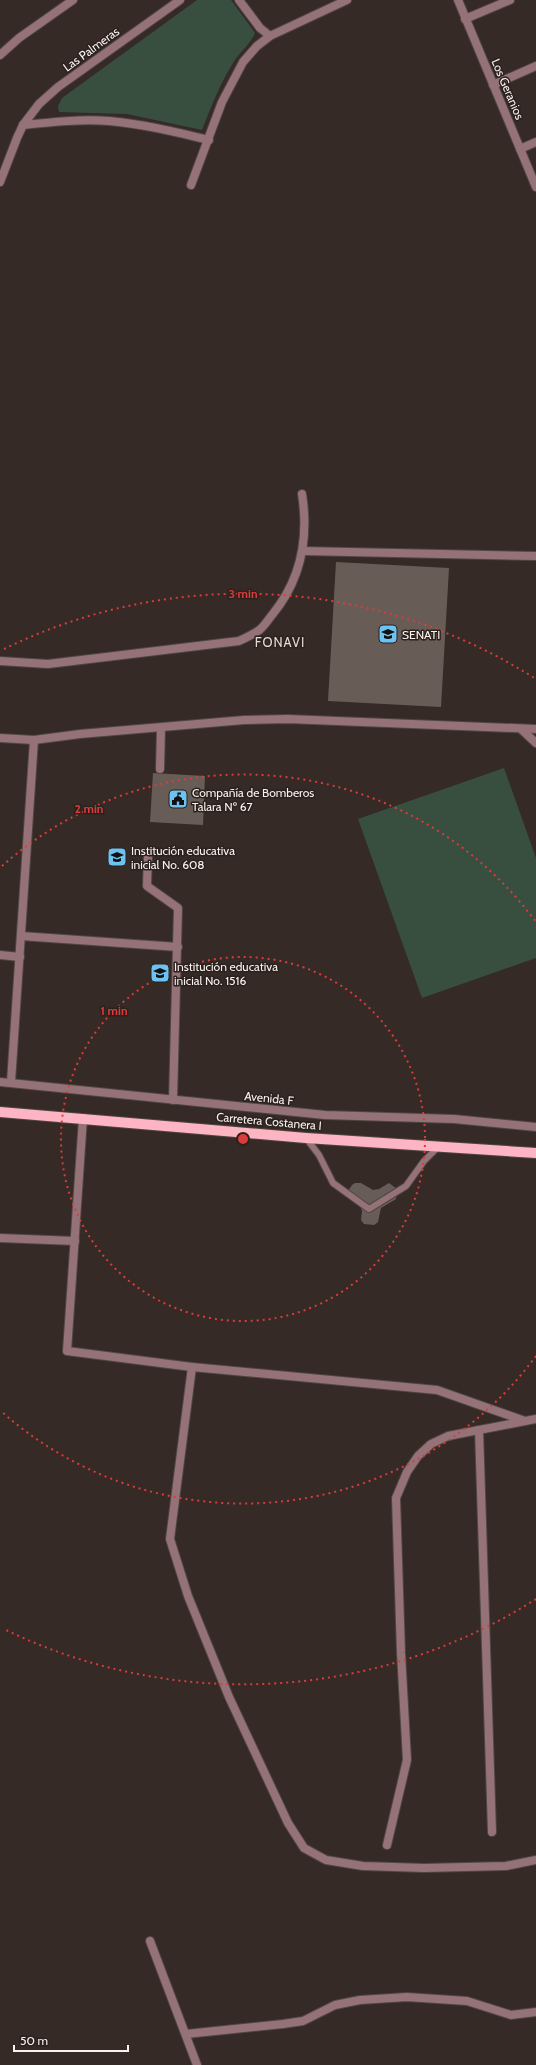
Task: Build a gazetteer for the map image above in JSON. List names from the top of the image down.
{
  "streets": {
    "main road": ["Carretera Costanera I"],
    "street": ["Las Palmeras", "Los Geranios", "Avenida F"]
  },
  "districts": ["FONAVI"],
  "places": {
    "school or university": ["SENATI", "Institución educativa inicial No. 608", "Institución educativa inicial No. 1516"],
    "public building": ["Compañía de Bomberos Talara Nº 67"]
  },
  "scale_bar": "50 m",
  "rings": ["3 min", "2 min", "1 min"]
}
